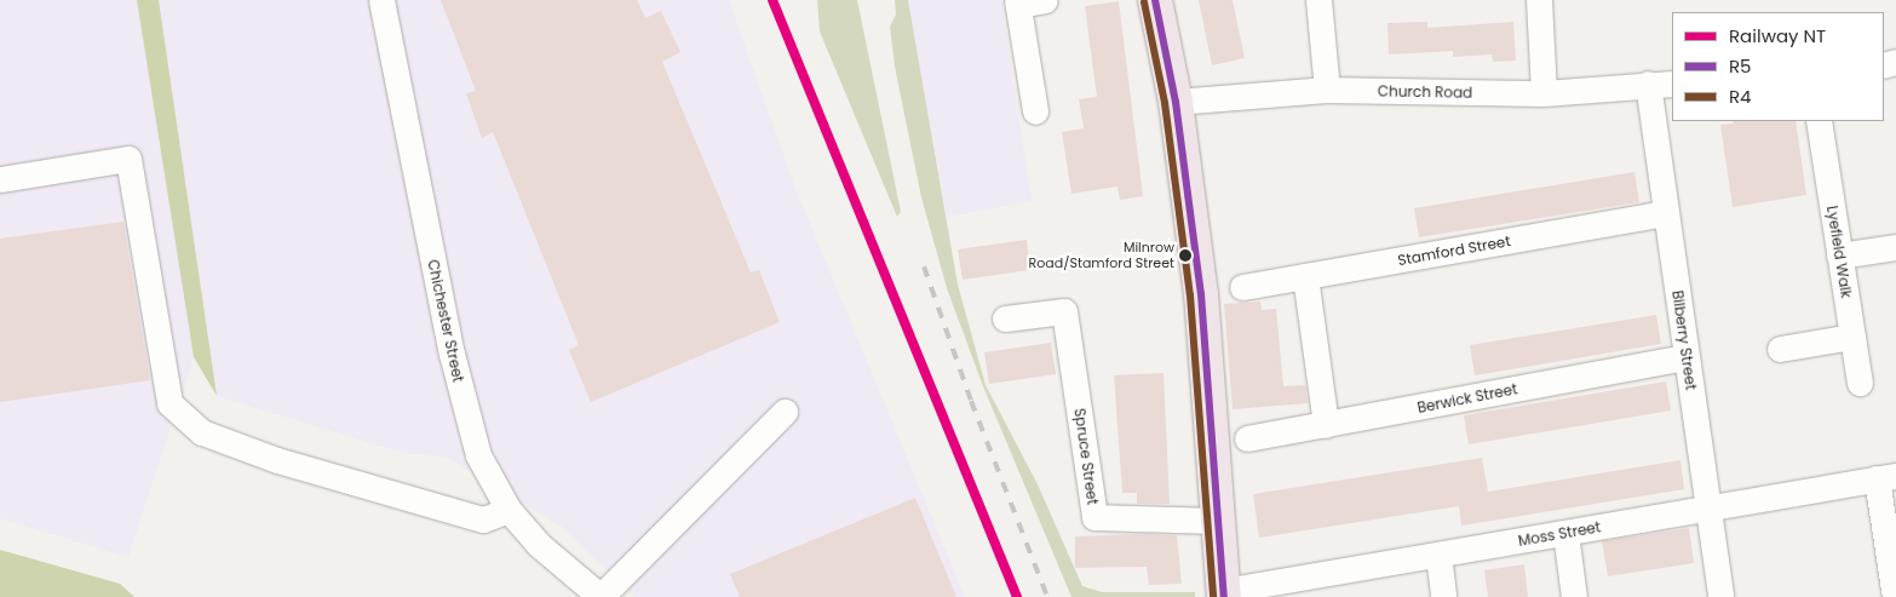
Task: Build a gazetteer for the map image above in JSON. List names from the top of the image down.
{
  "streets": {
    "street": [
      "Church Road",
      "Stamford Street",
      "Lyefield Walk",
      "Chichester Street",
      "Bilberry Street",
      "Berwick Street",
      "Spruce Street",
      "Moss Street"
    ]
  },
  "crossings": [
    ["Church Road", "Bilberry Street"],
    ["Stamford Street", "Bilberry Street"],
    ["Bilberry Street", "Berwick Street"],
    ["Bilberry Street", "Moss Street"]
  ],
  "places": ["Milnrow Road/Stamford Street"],
  "lines": ["rail line NT", "transit line R5", "transit line R4"],
  "legend": ["Railway NT", "R5", "R4"]
}
